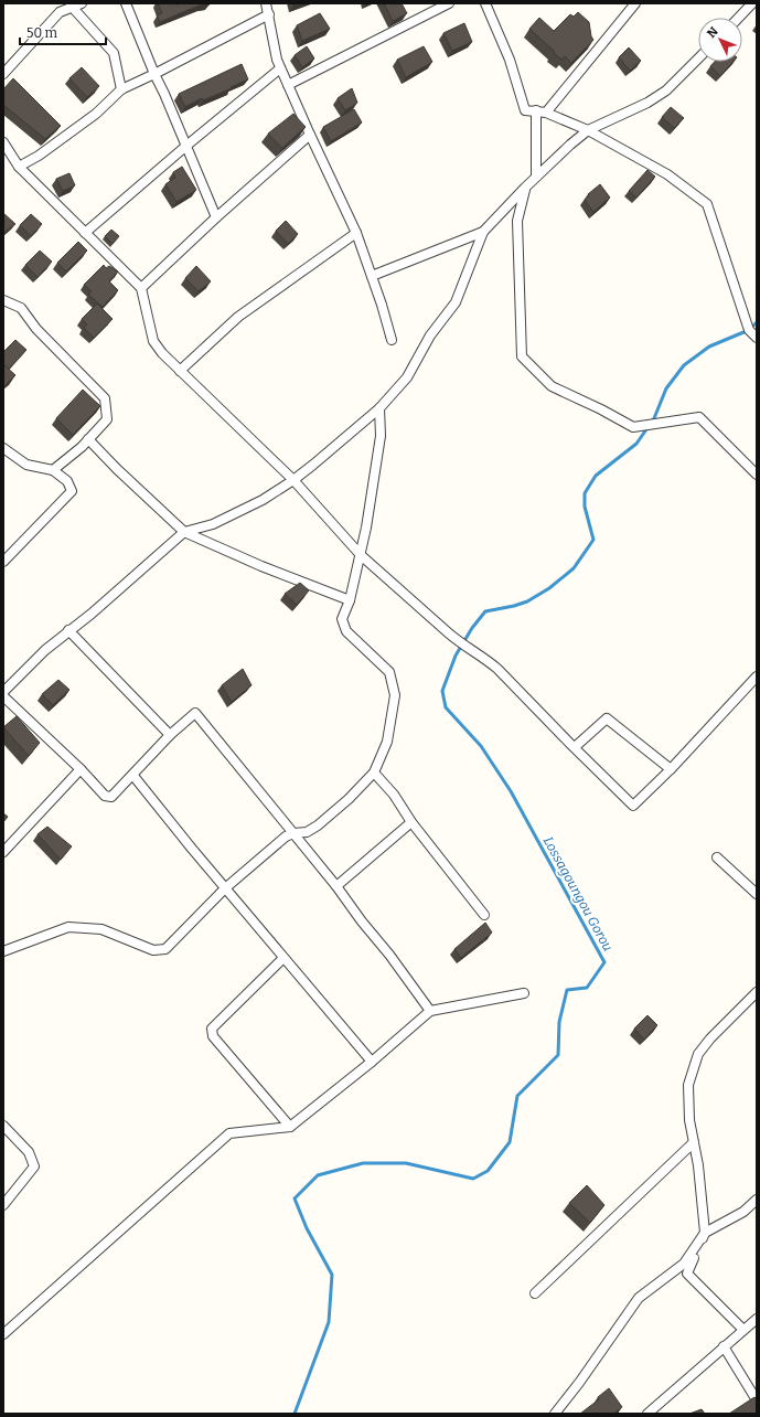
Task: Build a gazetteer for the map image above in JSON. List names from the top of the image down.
{
  "water": ["Lossagoungou Gorou"],
  "scale_bar": "50 m",
  "north": "top left"
}
